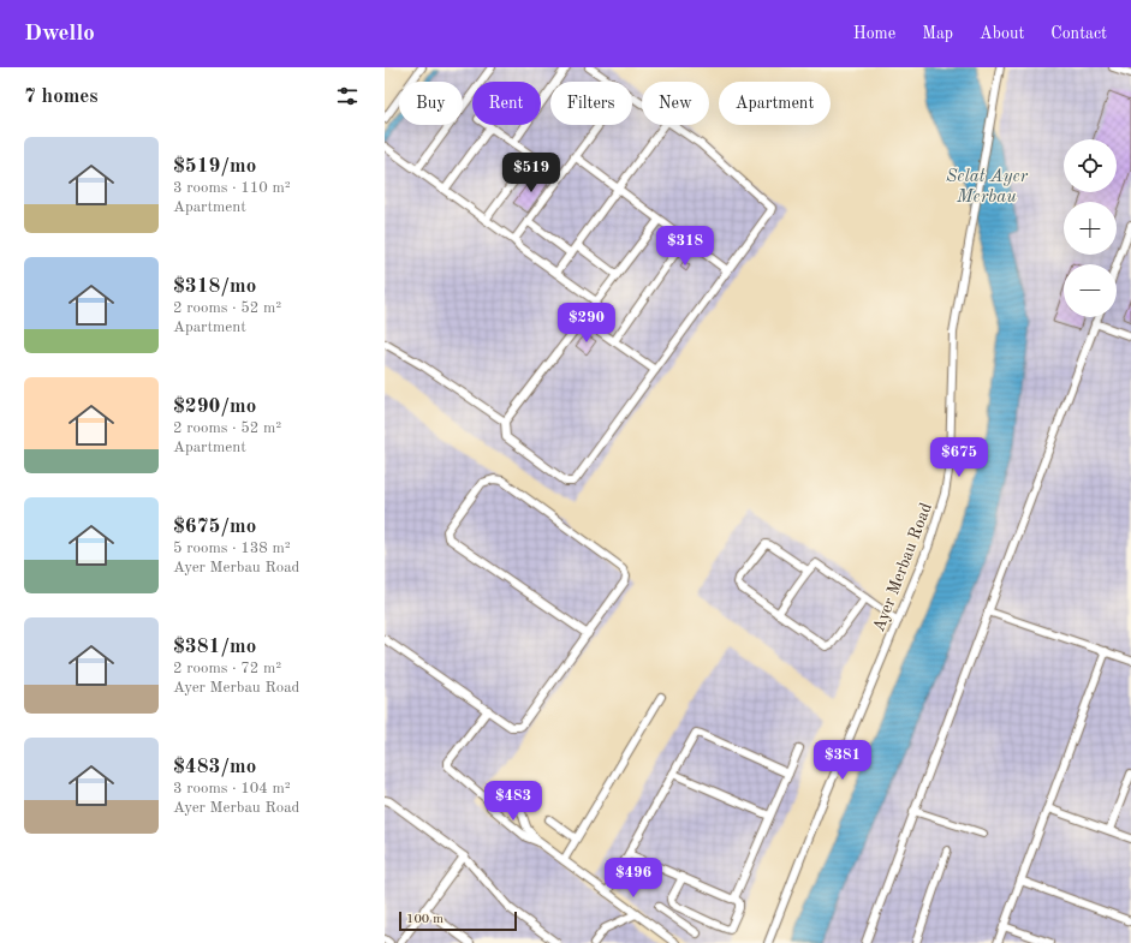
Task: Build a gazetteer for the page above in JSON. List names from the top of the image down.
{
  "streets": {
    "street": ["Ayer Merbau Road"]
  },
  "water": ["Selat Ayer Merbau"],
  "scale_bar": "100 m",
  "page": {
    "header": "Dwello",
    "nav": [
      "Home",
      "Map",
      "About",
      "Contact"
    ],
    "heading": "7 homes",
    "chip": [
      "Buy",
      "Rent",
      "Filters",
      "New",
      "Apartment"
    ],
    "list": [
      {
        "name": "$519/mo",
        "note": "3 rooms · 110 m² · Apartment"
      },
      {
        "name": "$318/mo",
        "note": "2 rooms · 52 m² · Apartment"
      },
      {
        "name": "$290/mo",
        "note": "2 rooms · 52 m² · Apartment"
      },
      {
        "name": "$675/mo",
        "note": "5 rooms · 138 m² · Ayer Merbau Road"
      },
      {
        "name": "$381/mo",
        "note": "2 rooms · 72 m² · Ayer Merbau Road"
      },
      {
        "name": "$483/mo",
        "note": "3 rooms · 104 m² · Ayer Merbau Road"
      }
    ],
    "map_buttons": ["+", "−"],
    "price": [
      "$519",
      "$318",
      "$290",
      "$675",
      "$381",
      "$483",
      "$496"
    ],
    "scale": "100 m"
  }
}
